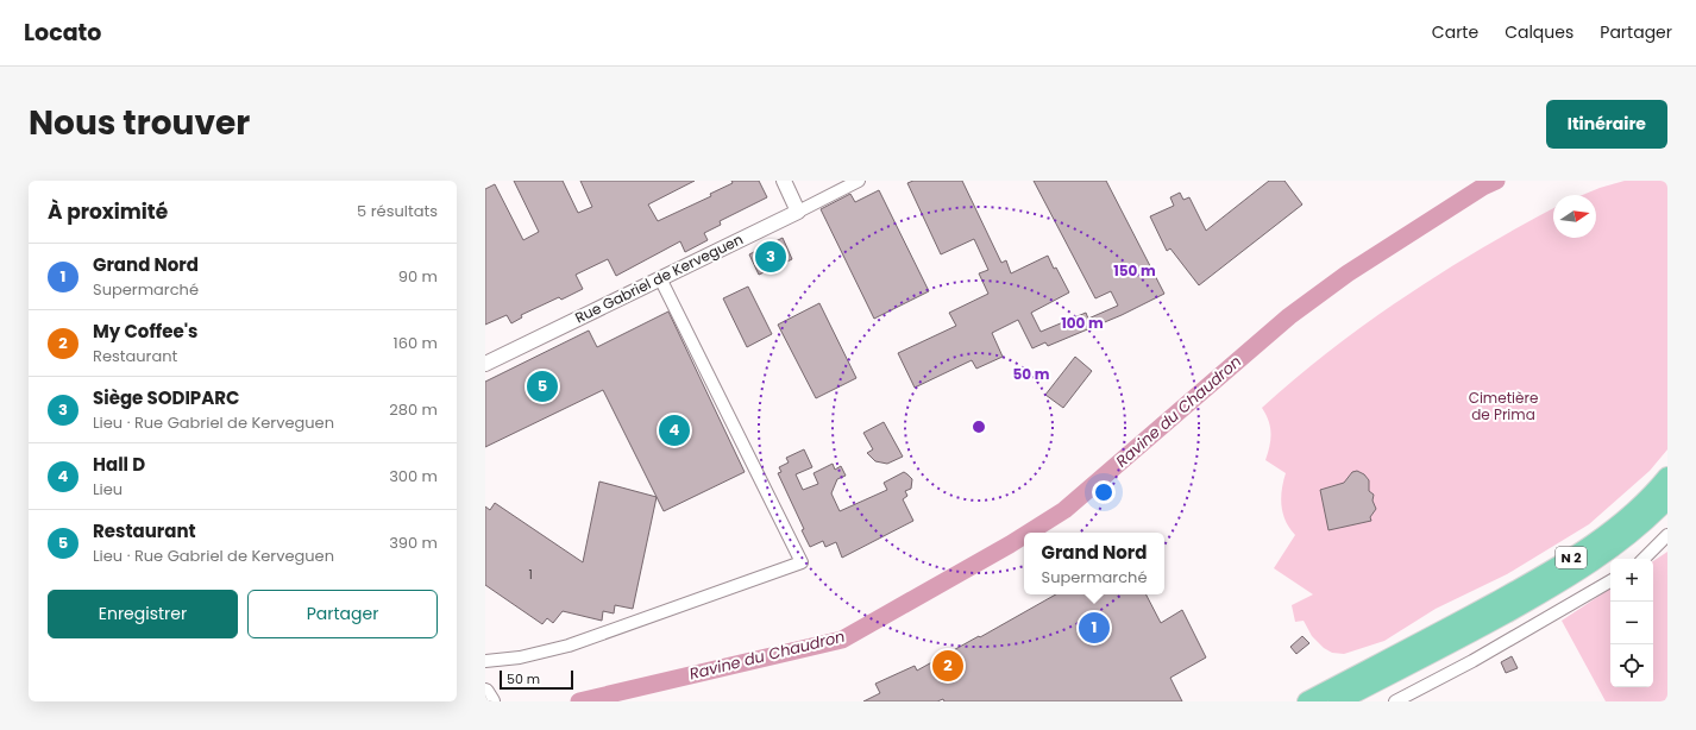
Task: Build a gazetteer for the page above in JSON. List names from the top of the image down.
{
  "streets": {
    "highway": ["N 2"],
    "street": ["Rue Gabriel de Kerveguen"]
  },
  "water": ["Ravine du Chaudron"],
  "parks": ["Cimetière de Prima"],
  "house_numbers": ["1"],
  "scale_bar": "50 m",
  "north": "right",
  "page": {
    "header": "Locato",
    "nav": ["Carte", "Calques", "Partager"],
    "title": "Nous trouver",
    "buttons": [
      "Itinéraire",
      ["Enregistrer", "Partager"]
    ],
    "heading": ["À proximité", "5 résultats"],
    "pins": [
      "3",
      "5",
      "4",
      "1",
      "2"
    ],
    "list": [
      {
        "mark": "1",
        "name": "Grand Nord",
        "note": "Supermarché",
        "value": "90 m"
      },
      {
        "mark": "2",
        "name": "My Coffee's",
        "note": "Restaurant",
        "value": "160 m"
      },
      {
        "mark": "3",
        "name": "Siège SODIPARC",
        "note": "Lieu · Rue Gabriel de Kerveguen",
        "value": "280 m"
      },
      {
        "mark": "4",
        "name": "Hall D",
        "note": "Lieu",
        "value": "300 m"
      },
      {
        "mark": "5",
        "name": "Restaurant",
        "note": "Lieu · Rue Gabriel de Kerveguen",
        "value": "390 m"
      }
    ],
    "popup": ["Grand Nord", "Supermarché"],
    "map_buttons": ["+", "−"],
    "scale": "50 m"
  },
  "rings": ["150 m", "100 m", "50 m"]
}
